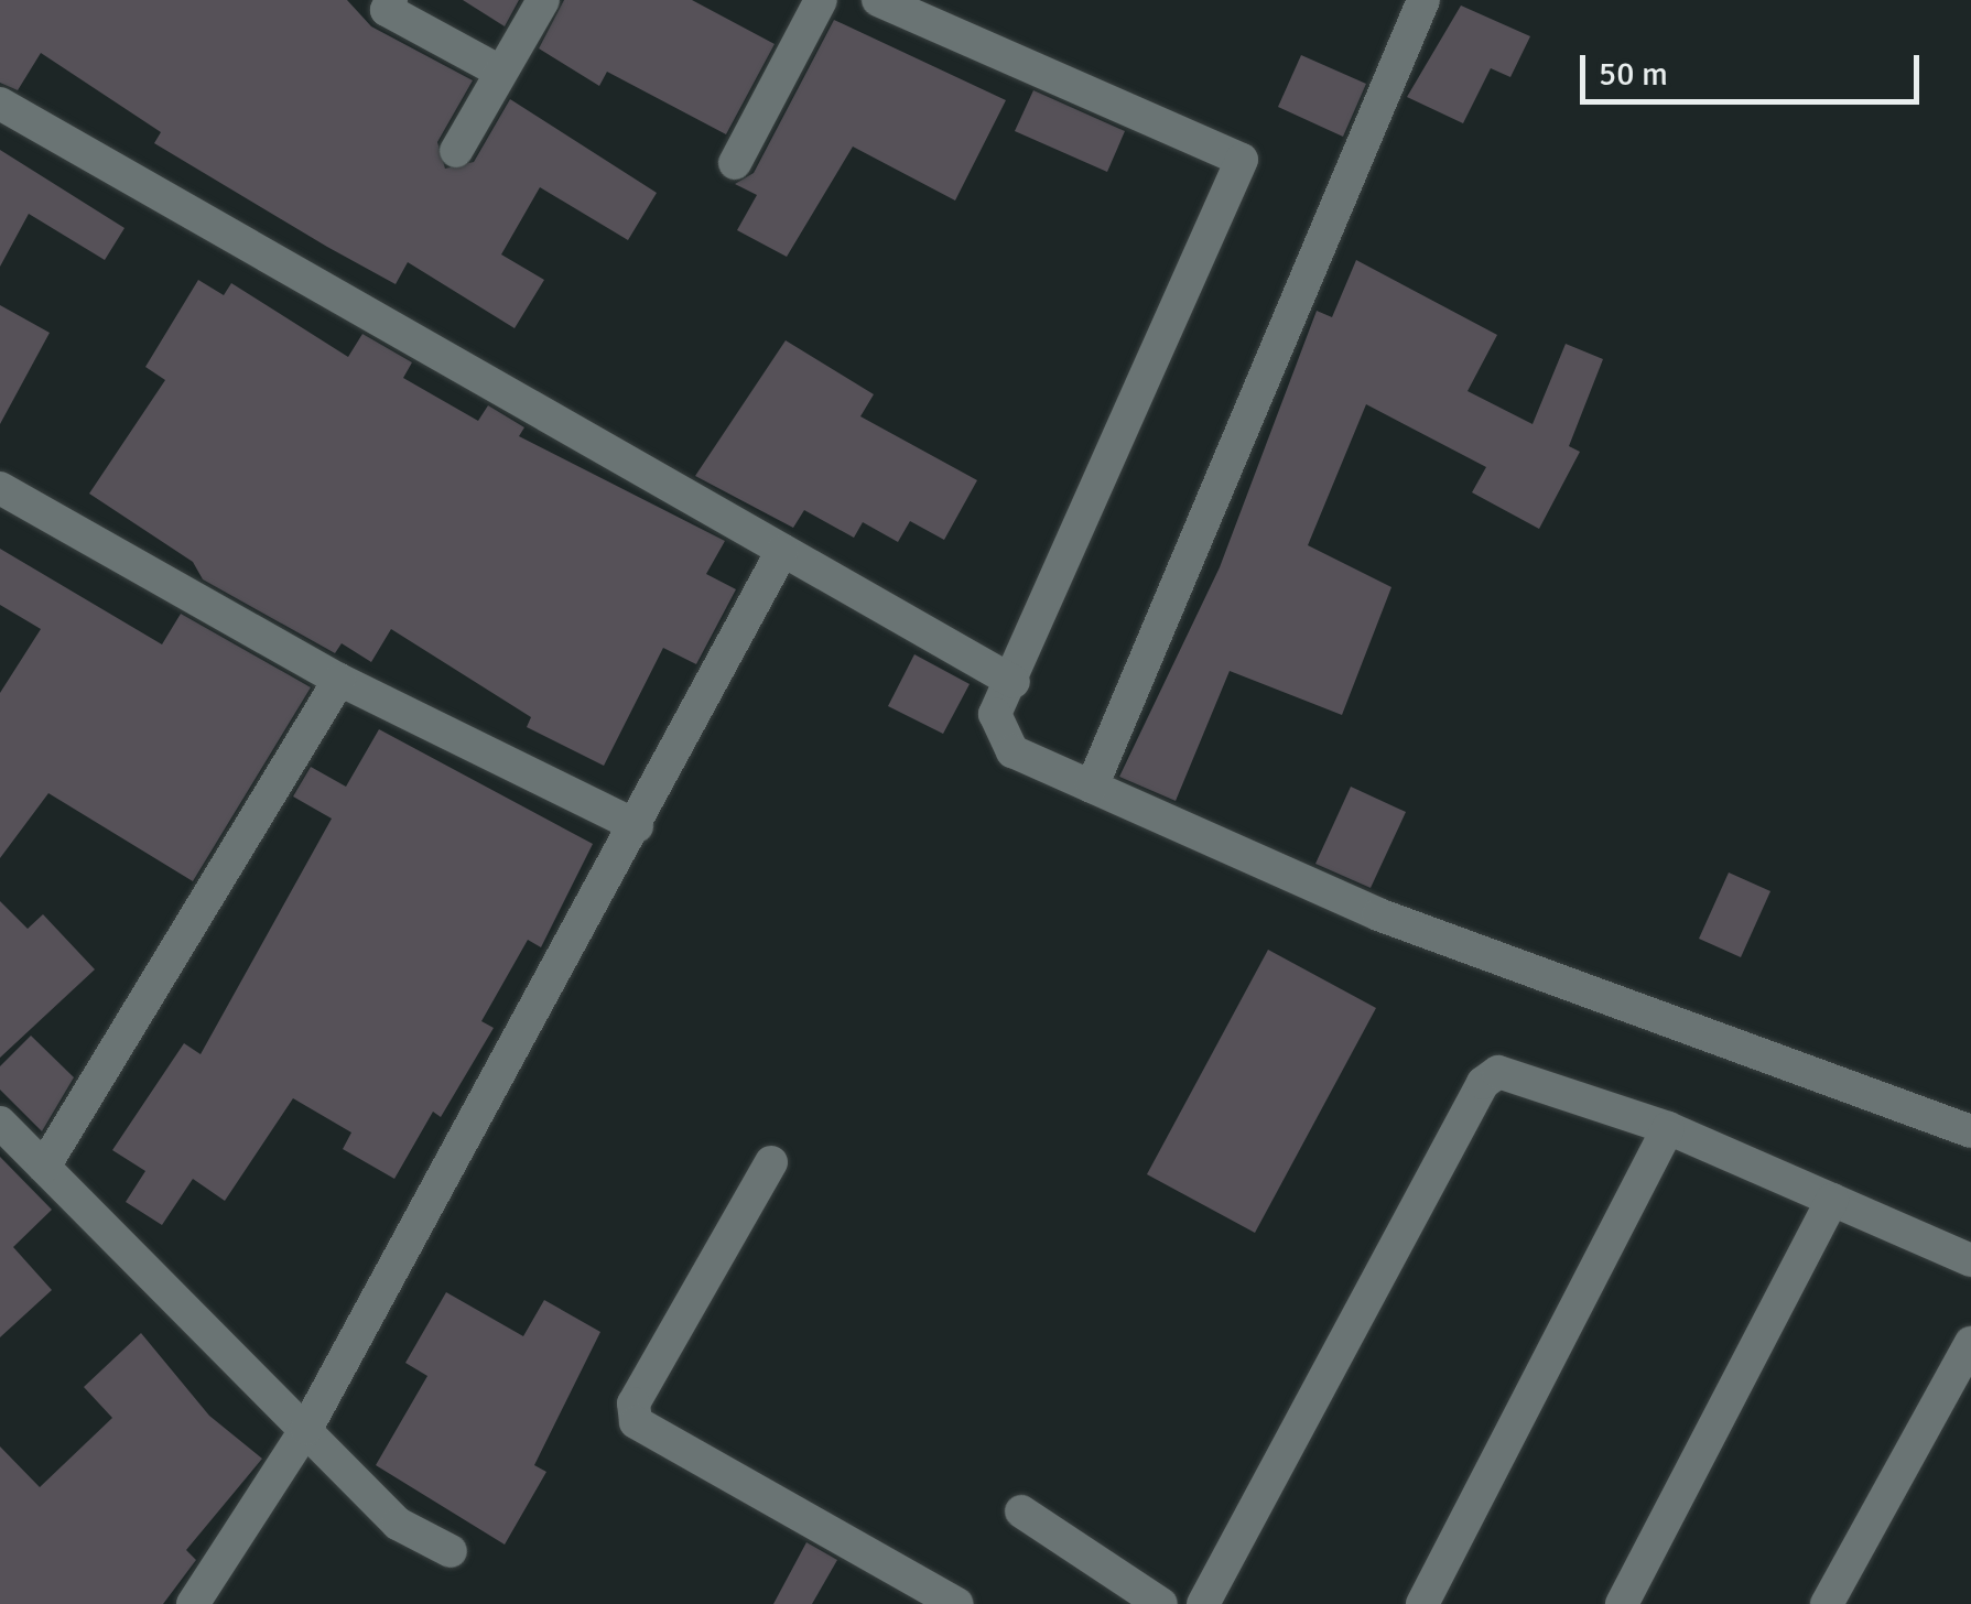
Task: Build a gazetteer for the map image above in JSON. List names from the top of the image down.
{
  "scale_bar": "50 m"
}
